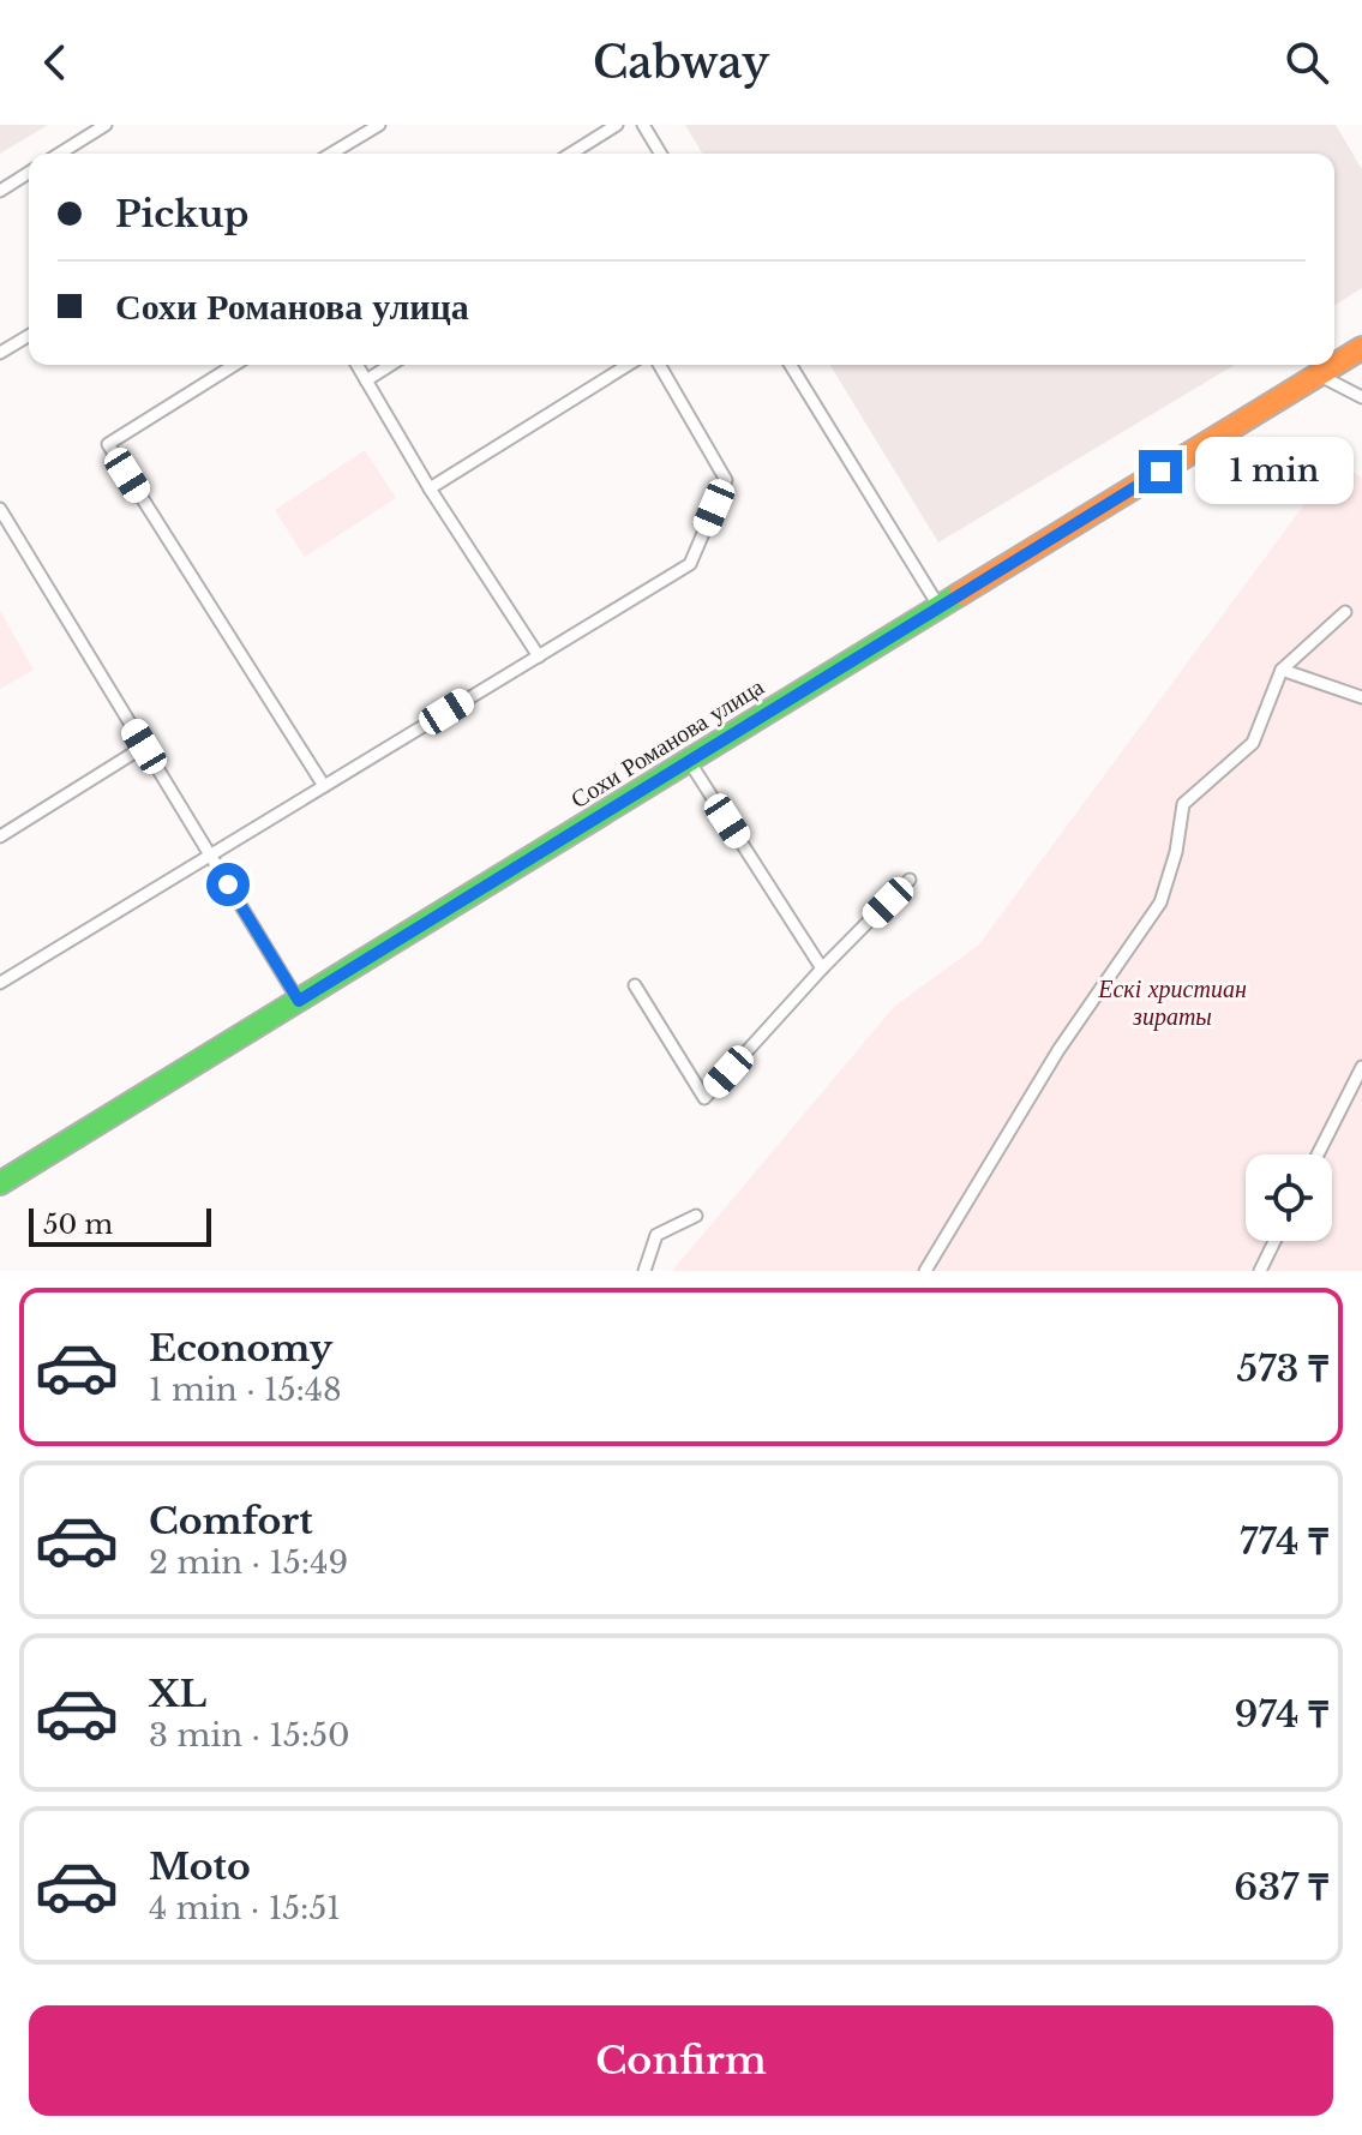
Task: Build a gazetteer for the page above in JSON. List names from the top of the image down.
{
  "streets": {
    "street": ["Сохи Романова улица"]
  },
  "parks": ["Ескі христиан зираты"],
  "scale_bar": "50 m",
  "page": {
    "header": "Cabway",
    "banner": ["Pickup", "Сохи Романова улица"],
    "bubble": "1 min",
    "scale": "50 m",
    "list": [
      {
        "name": "Economy",
        "note": "1 min · 15:48",
        "value": "573 ₸"
      },
      {
        "name": "Comfort",
        "note": "2 min · 15:49",
        "value": "774 ₸"
      },
      {
        "name": "XL",
        "note": "3 min · 15:50",
        "value": "974 ₸"
      },
      {
        "name": "Moto",
        "note": "4 min · 15:51",
        "value": "637 ₸"
      }
    ],
    "buttons": "Confirm"
  }
}
